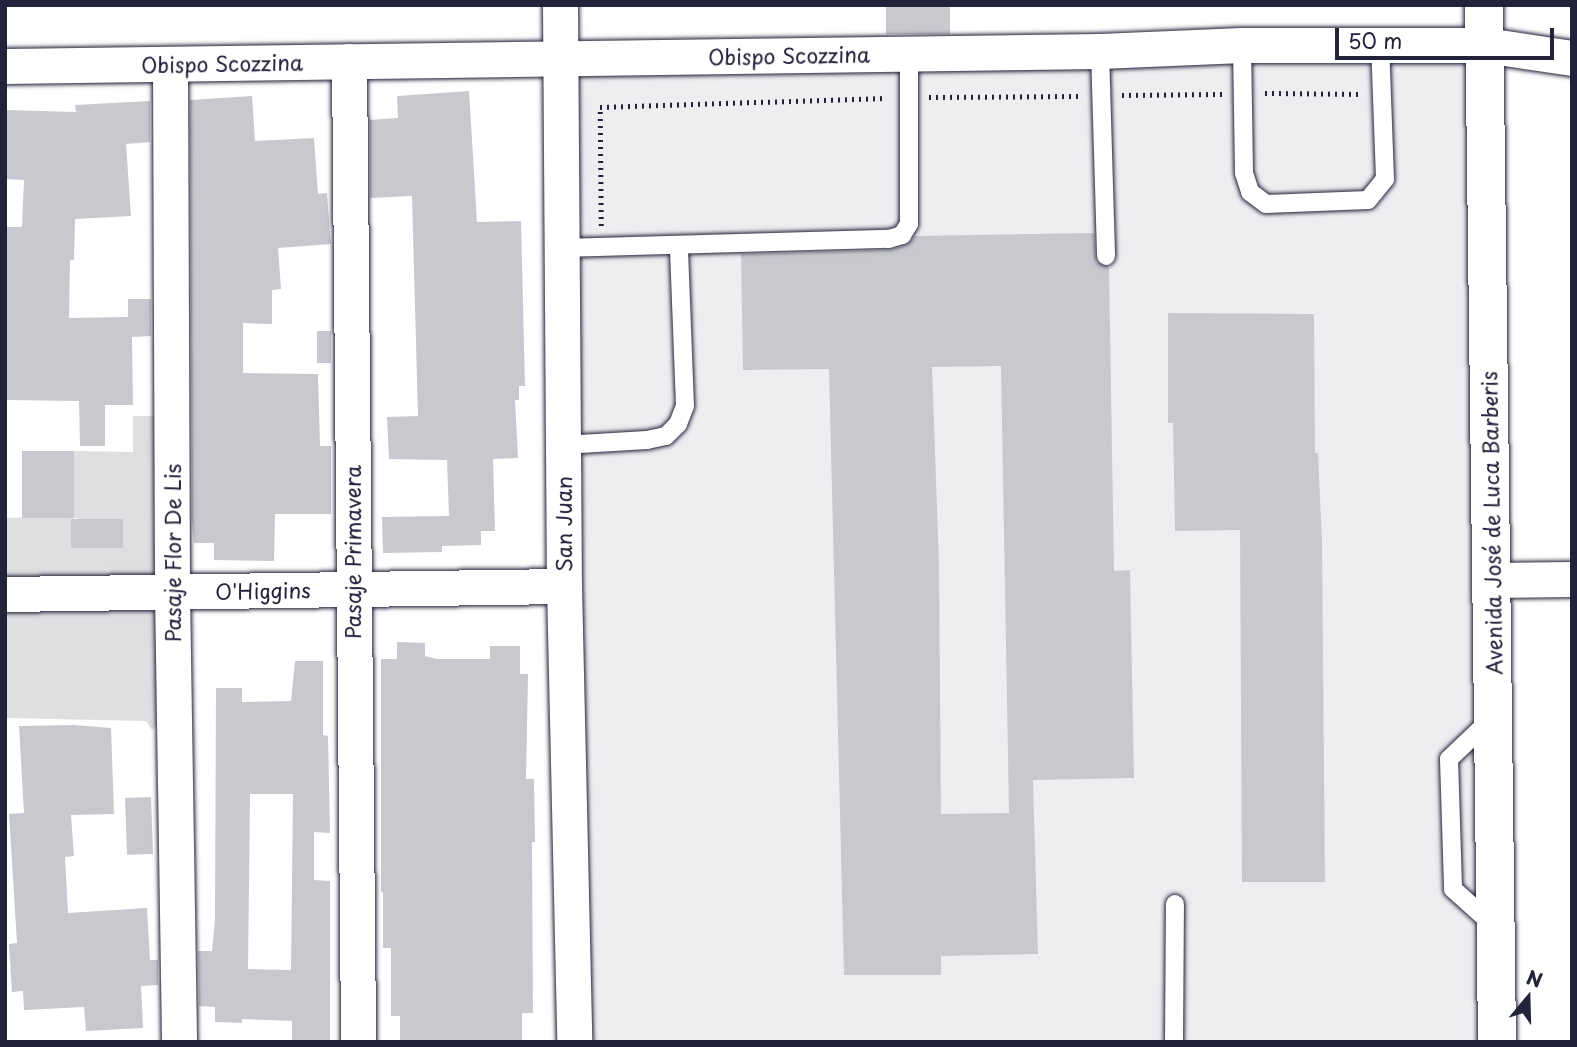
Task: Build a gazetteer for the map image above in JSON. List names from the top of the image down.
{
  "streets": {
    "main road": ["Avenida José de Luca Barberis"],
    "street": [
      "Obispo Scozzina",
      "San Juan",
      "Pasaje Primavera",
      "Pasaje Flor De Lis",
      "O'Higgins"
    ]
  },
  "crossings": [
    ["Obispo Scozzina", "Avenida José de Luca Barberis"],
    ["Obispo Scozzina", "San Juan"],
    ["Obispo Scozzina", "Pasaje Primavera"],
    ["Obispo Scozzina", "Pasaje Flor De Lis"],
    ["San Juan", "O'Higgins"],
    ["Pasaje Primavera", "O'Higgins"],
    ["Pasaje Flor De Lis", "O'Higgins"]
  ],
  "scale_bar": "50 m",
  "north": "top"
}
